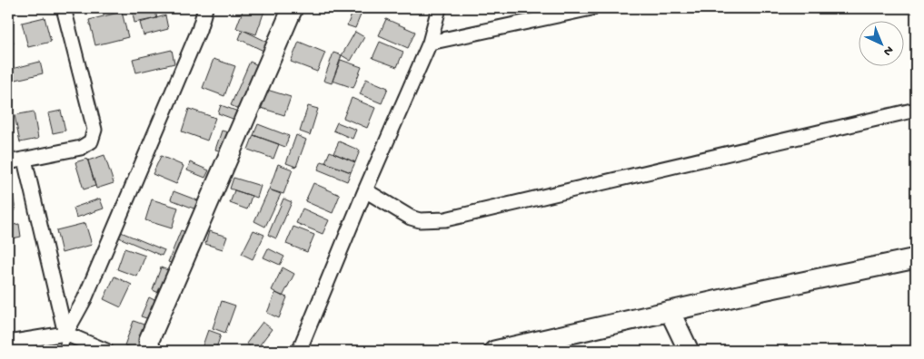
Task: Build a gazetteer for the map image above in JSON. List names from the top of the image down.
{
  "north": "bottom right"
}
